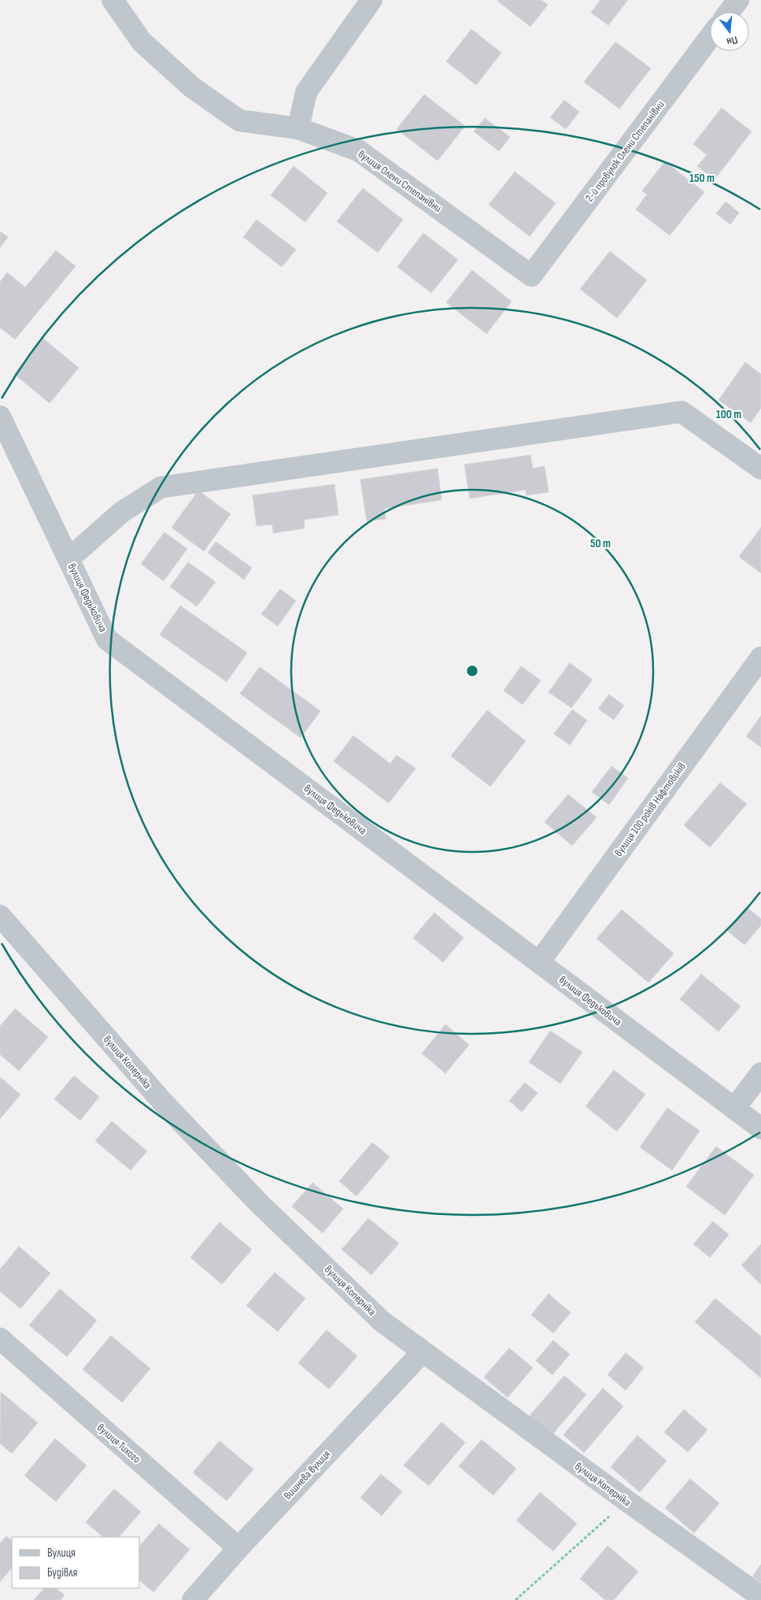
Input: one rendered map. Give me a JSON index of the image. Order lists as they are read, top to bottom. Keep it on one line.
{"streets":{"street":["2-й провулок Олени Степанівни","вулиця Олени Степанівни","вулиця Федьковича","вулиця 100 років Нафтовиків","вулиця Коперніка","вулиця Тихого","Вишнева вулиця"]},"crossings":[["2-й провулок Олени Степанівни","вулиця Олени Степанівни"],["вулиця Федьковича","вулиця 100 років Нафтовиків"],["вулиця Коперніка","Вишнева вулиця"],["вулиця Тихого","Вишнева вулиця"]],"legend":["Вулиця","Будівля"],"north":"bottom","rings":["150 m","100 m","50 m"]}
